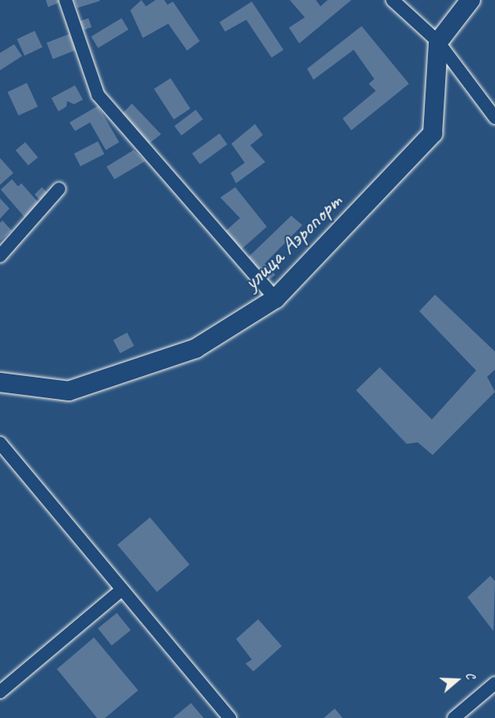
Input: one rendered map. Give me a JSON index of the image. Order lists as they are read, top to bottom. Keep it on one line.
{"streets":{"main road":["улица Аэропорт"]},"north":"right"}
